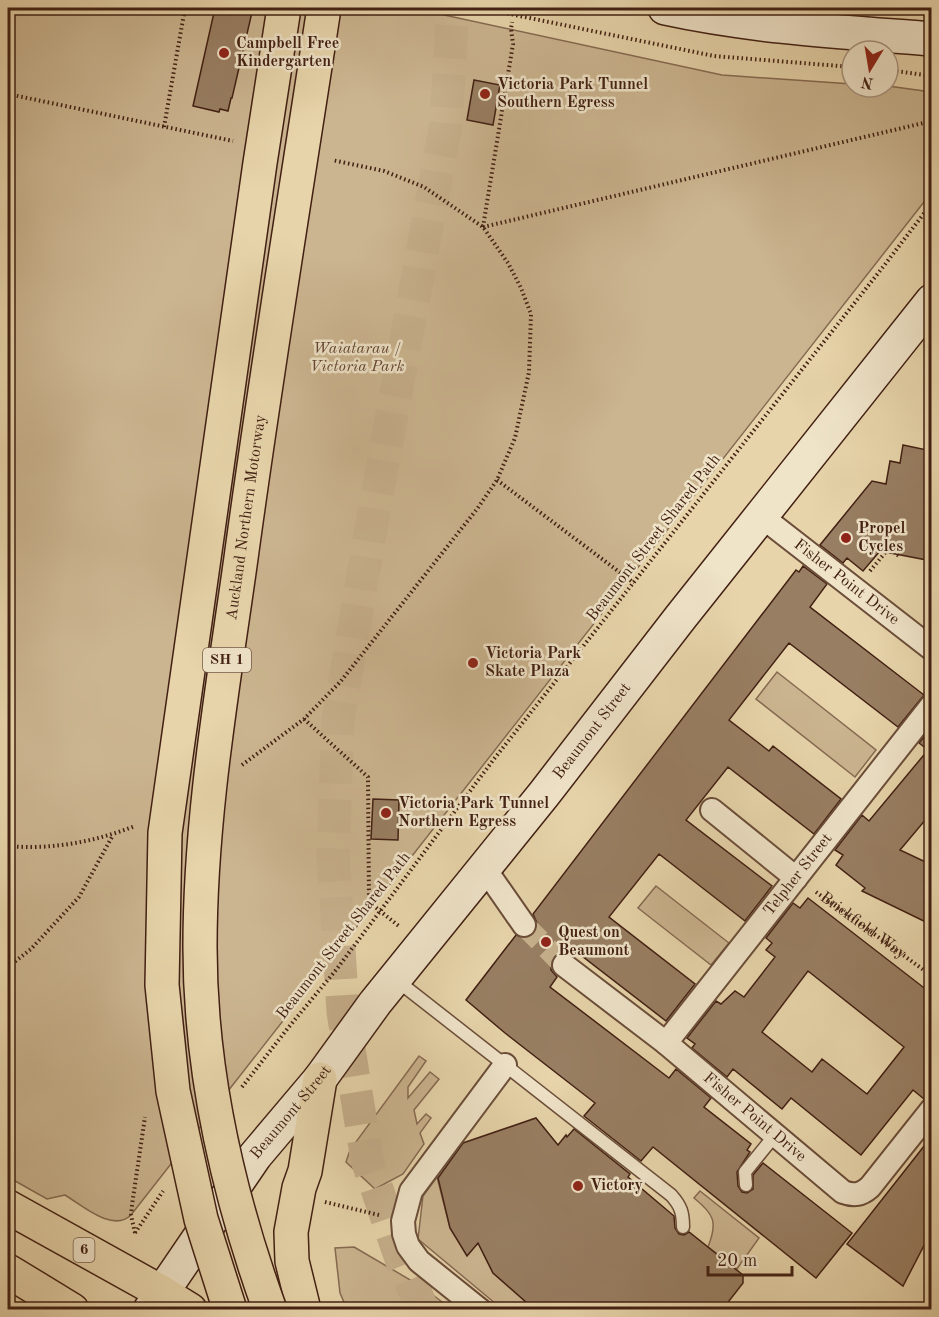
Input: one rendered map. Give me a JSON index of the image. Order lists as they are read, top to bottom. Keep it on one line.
{"streets":{"main road":["Auckland Northern Motorway","SH 1","Beaumont Street","6"],"street":["Fisher Point Drive","Telpher Street"],"path":["Beaumont Street Shared Path","Brickfield Way"]},"crossings":[["Fisher Point Drive","Beaumont Street"],["Fisher Point Drive","Telpher Street"],["Beaumont Street","6"],["Telpher Street","Brickfield Way"]],"parks":["Waiatarau / Victoria Park"],"places":["Campbell Free Kindergarten","Victoria Park Tunnel Southern Egress","Propel Cycles","Victoria Park Skate Plaza","Victoria Park Tunnel Northern Egress","Quest on Beaumont","Victory"],"scale_bar":"20 m","north":"bottom"}
